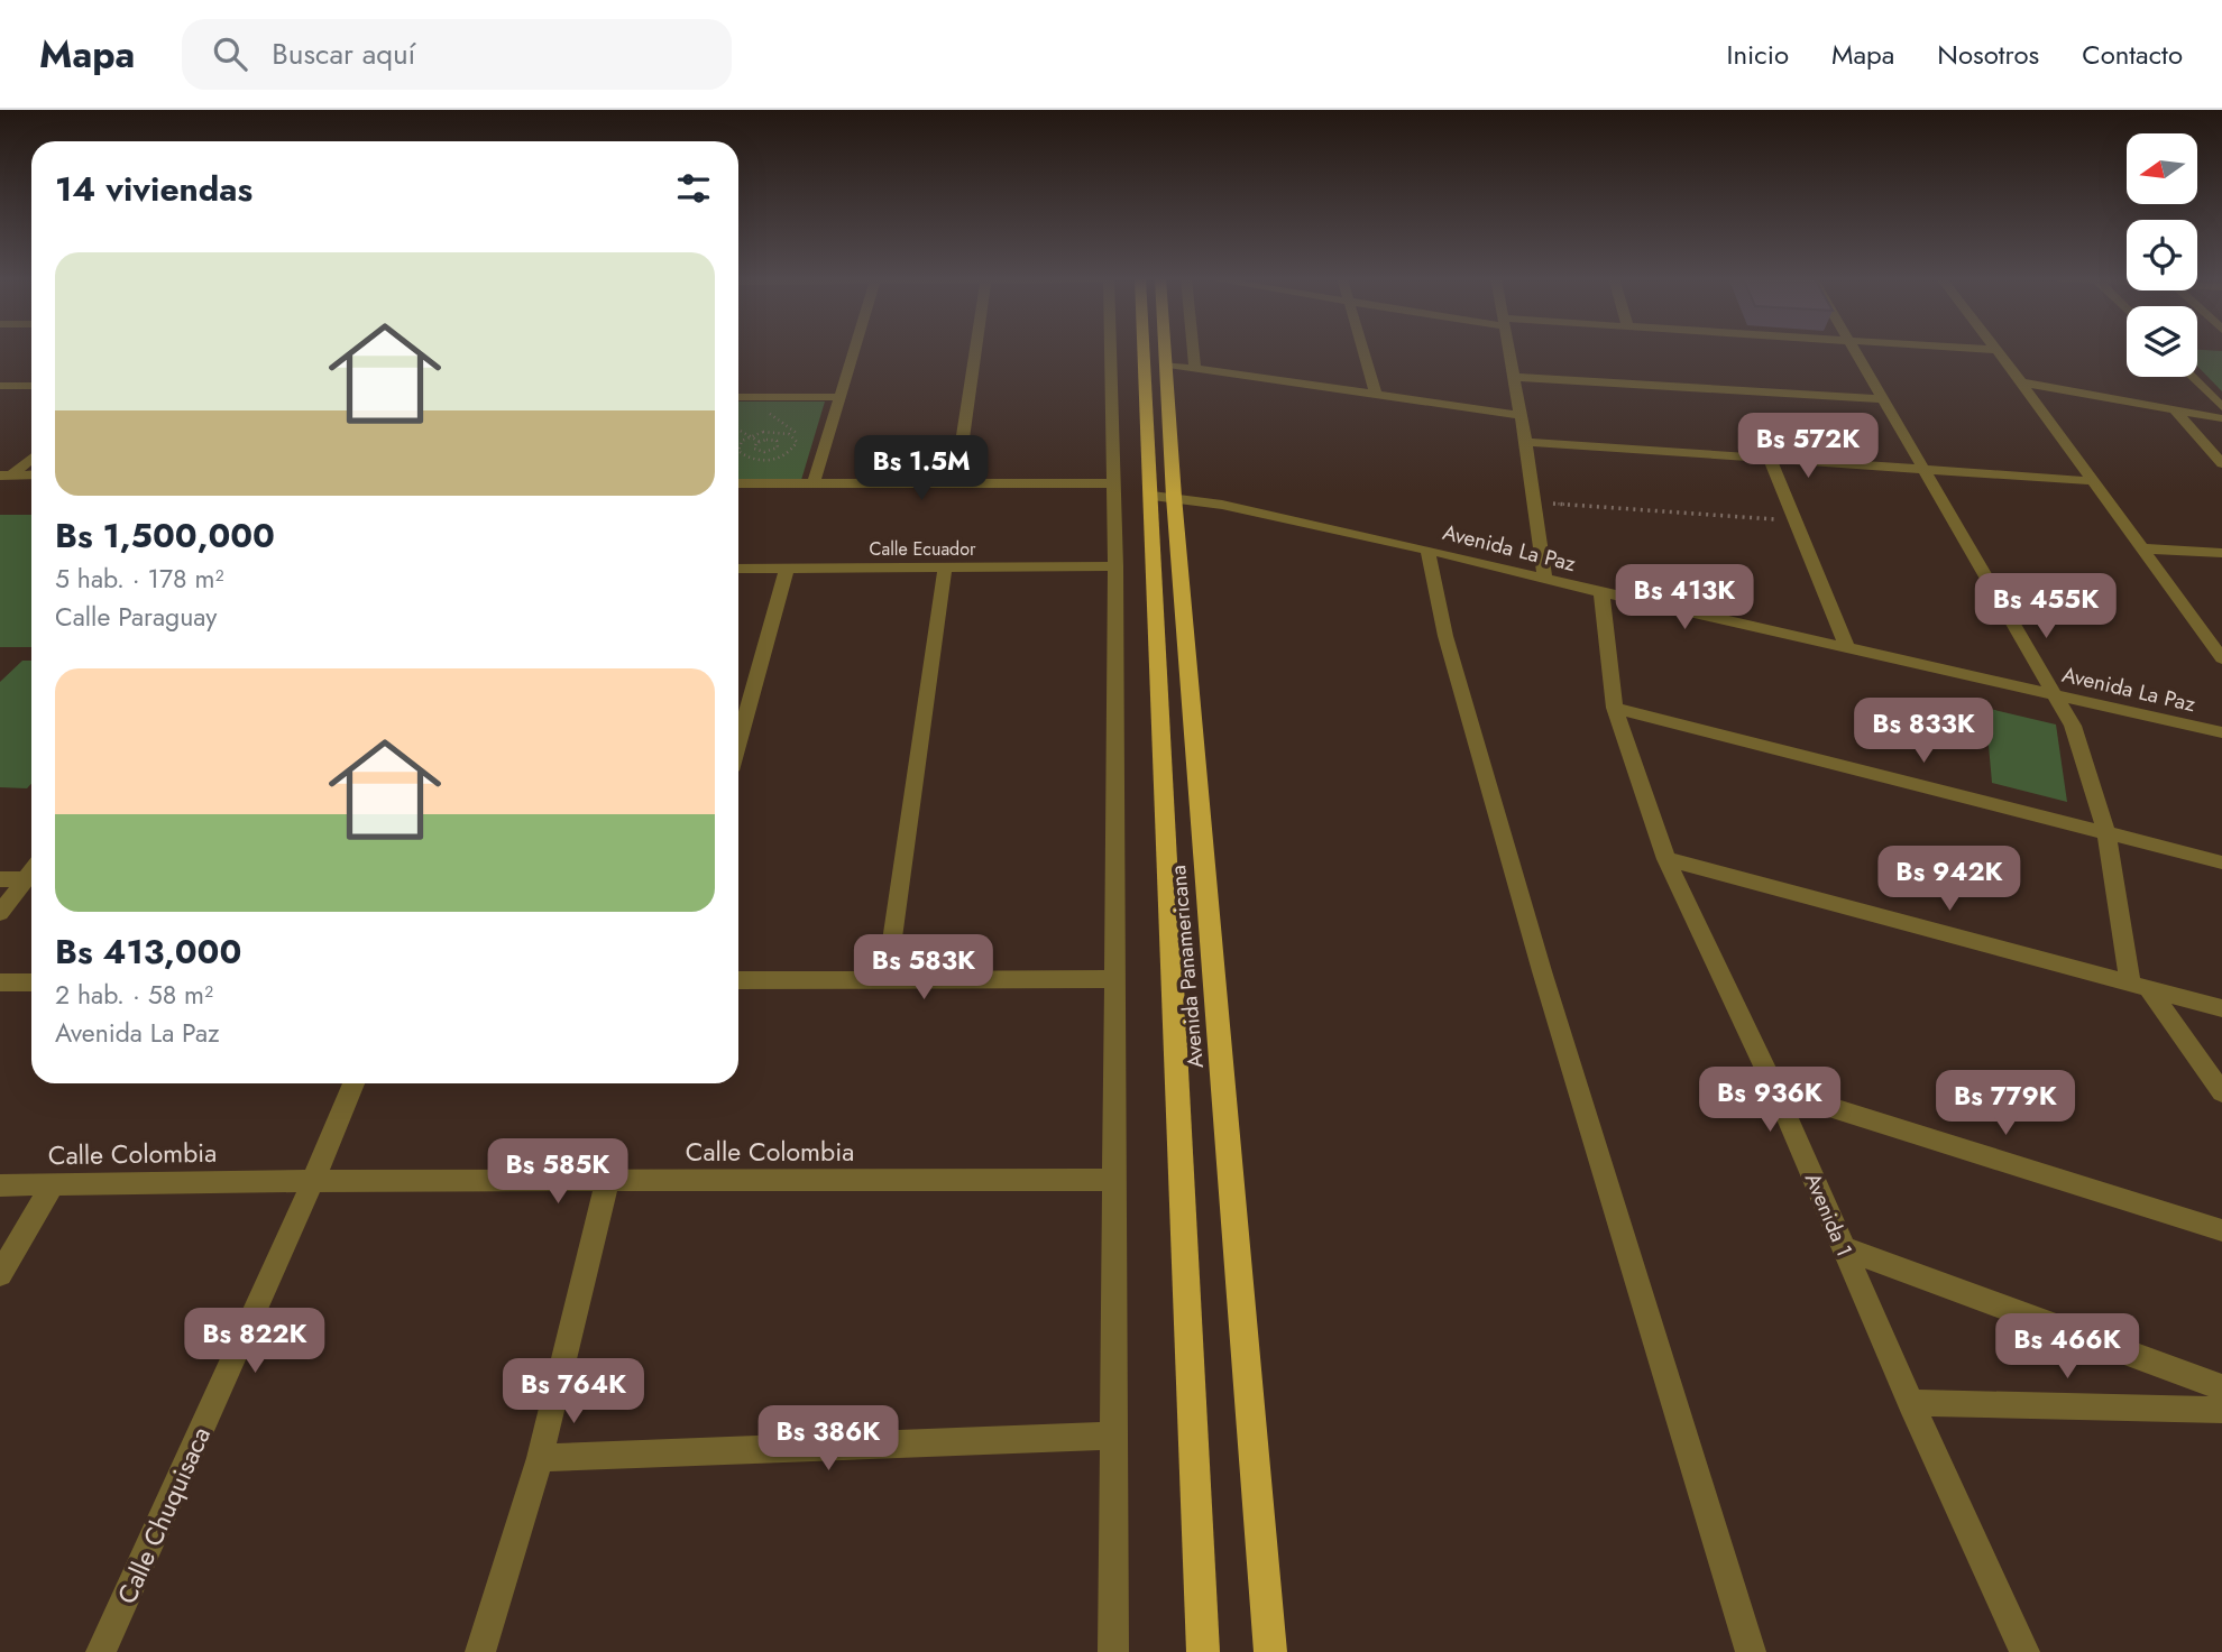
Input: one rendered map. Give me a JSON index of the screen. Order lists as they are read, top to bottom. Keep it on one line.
{"streets":{"highway":["Avenida Panamericana"],"street":["Avenida La Paz","Calle Ecuador","Calle Colombia","Avenida 1","Calle Chuquisaca"]},"crossings":[["Avenida La Paz","Avenida Panamericana"],["Avenida La Paz","Avenida 1"],["Calle Colombia","Calle Chuquisaca"]],"north":"left","page":{"header":"Mapa","search":"Buscar aquí","nav":["Inicio","Mapa","Nosotros","Contacto"],"heading":"14 viviendas","list":[{"name":"Bs 1,500,000","note":"5 hab. · 178 m² · Calle Paraguay"},{"name":"Bs 413,000","note":"2 hab. · 58 m² · Avenida La Paz"}],"price":["Bs 572K","Bs 1.5M","Bs 413K","Bs 455K","Bs 833K","Bs 942K","Bs 583K","Bs 936K","Bs 779K","Bs 585K","Bs 822K","Bs 466K","Bs 764K","Bs 386K"]}}
